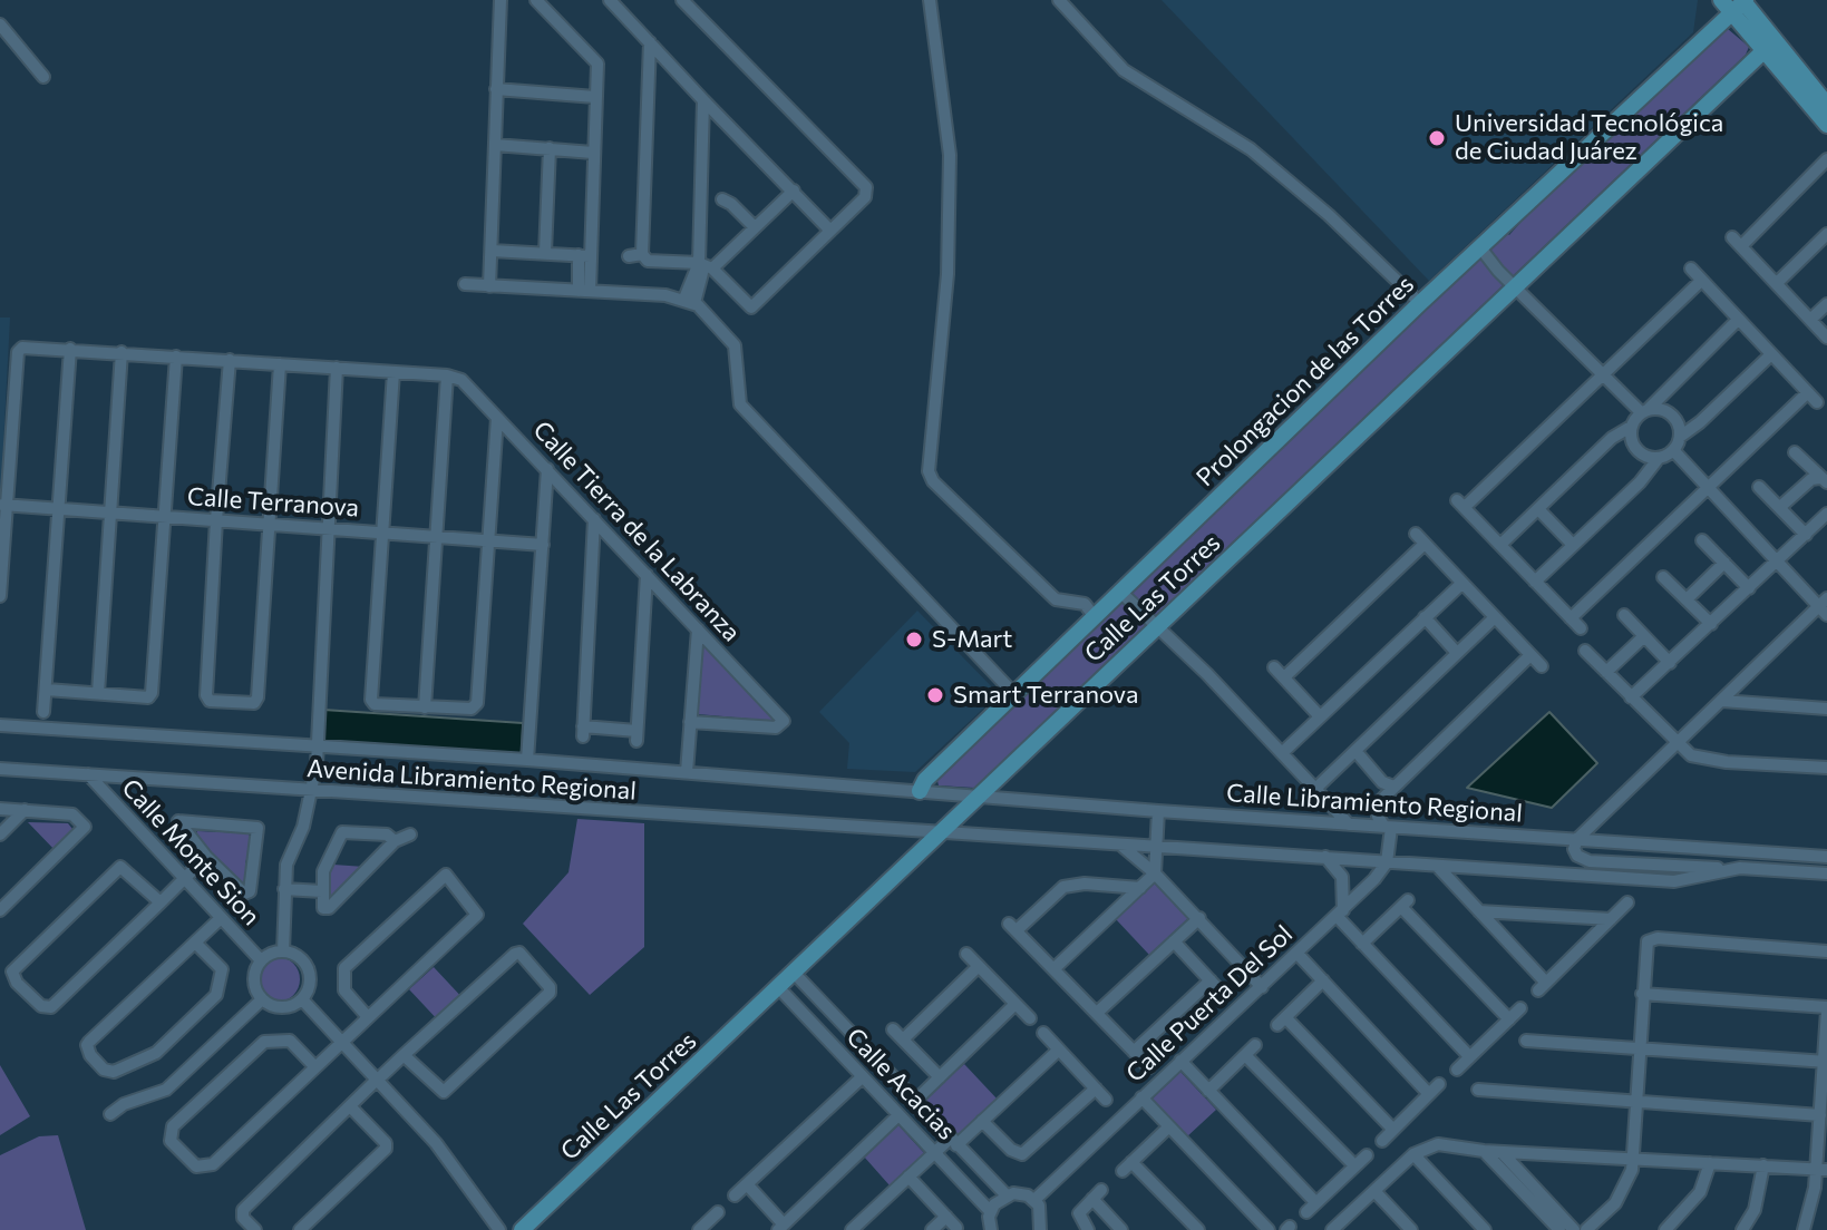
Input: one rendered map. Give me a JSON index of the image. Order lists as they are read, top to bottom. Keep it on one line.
{"streets":{"main road":["Prolongacion de las Torres","Calle Las Torres"],"street":["Calle Terranova","Calle Tierra de la Labranza","Avenida Libramiento Regional","Calle Libramiento Regional","Calle Monte Sion","Calle Puerta Del Sol","Calle Acacias"]},"crossings":[["Prolongacion de las Torres","Avenida Libramiento Regional"],["Prolongacion de las Torres","Calle Libramiento Regional"],["Calle Las Torres","Avenida Libramiento Regional"],["Calle Las Torres","Calle Libramiento Regional"],["Calle Las Torres","Calle Acacias"],["Avenida Libramiento Regional","Calle Libramiento Regional"],["Avenida Libramiento Regional","Calle Monte Sion"]],"places":["Universidad Tecnológica de Ciudad Juárez","S-Mart","Smart Terranova"]}
